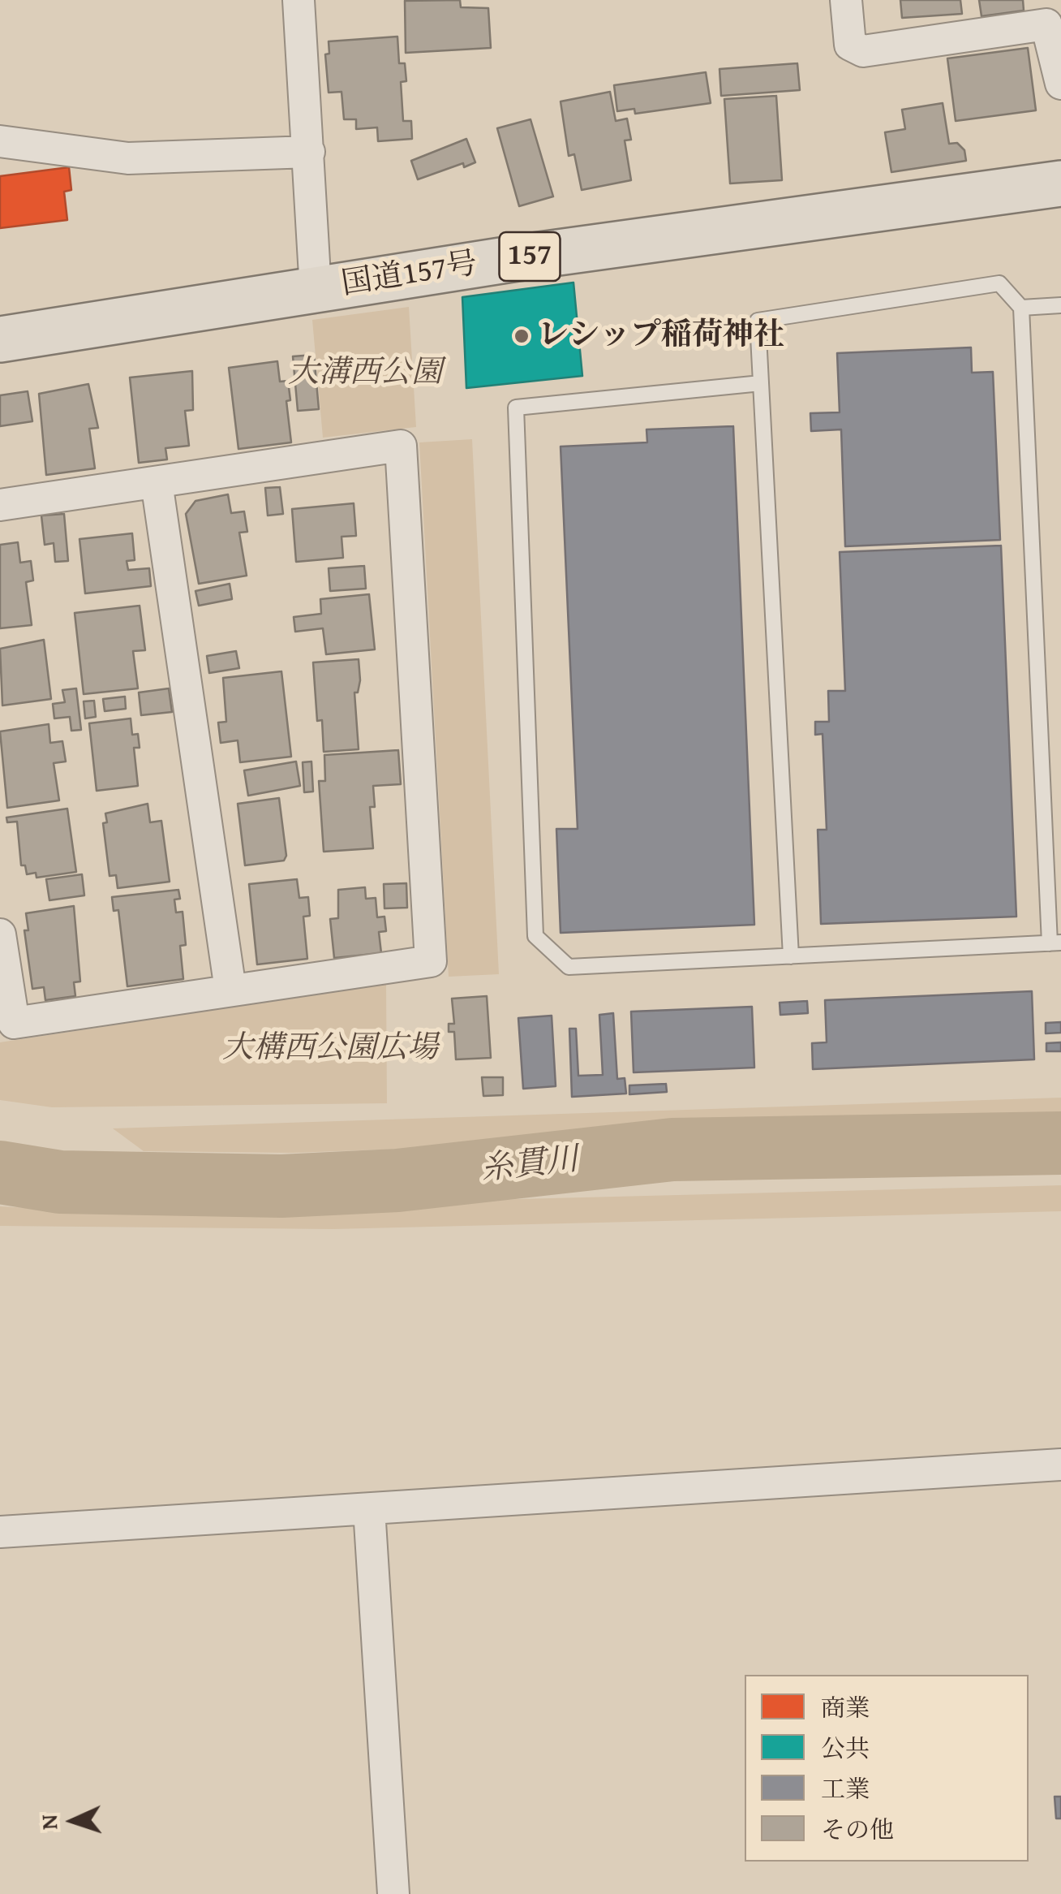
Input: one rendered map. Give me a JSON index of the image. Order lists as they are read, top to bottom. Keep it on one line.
{"streets":{"highway":["157","国道157号"]},"water":["糸貫川"],"parks":["大溝西公園","大構西公園広場"],"places":["レシップ稲荷神社"],"legend":["商業","公共","工業","その他"],"north":"left"}
